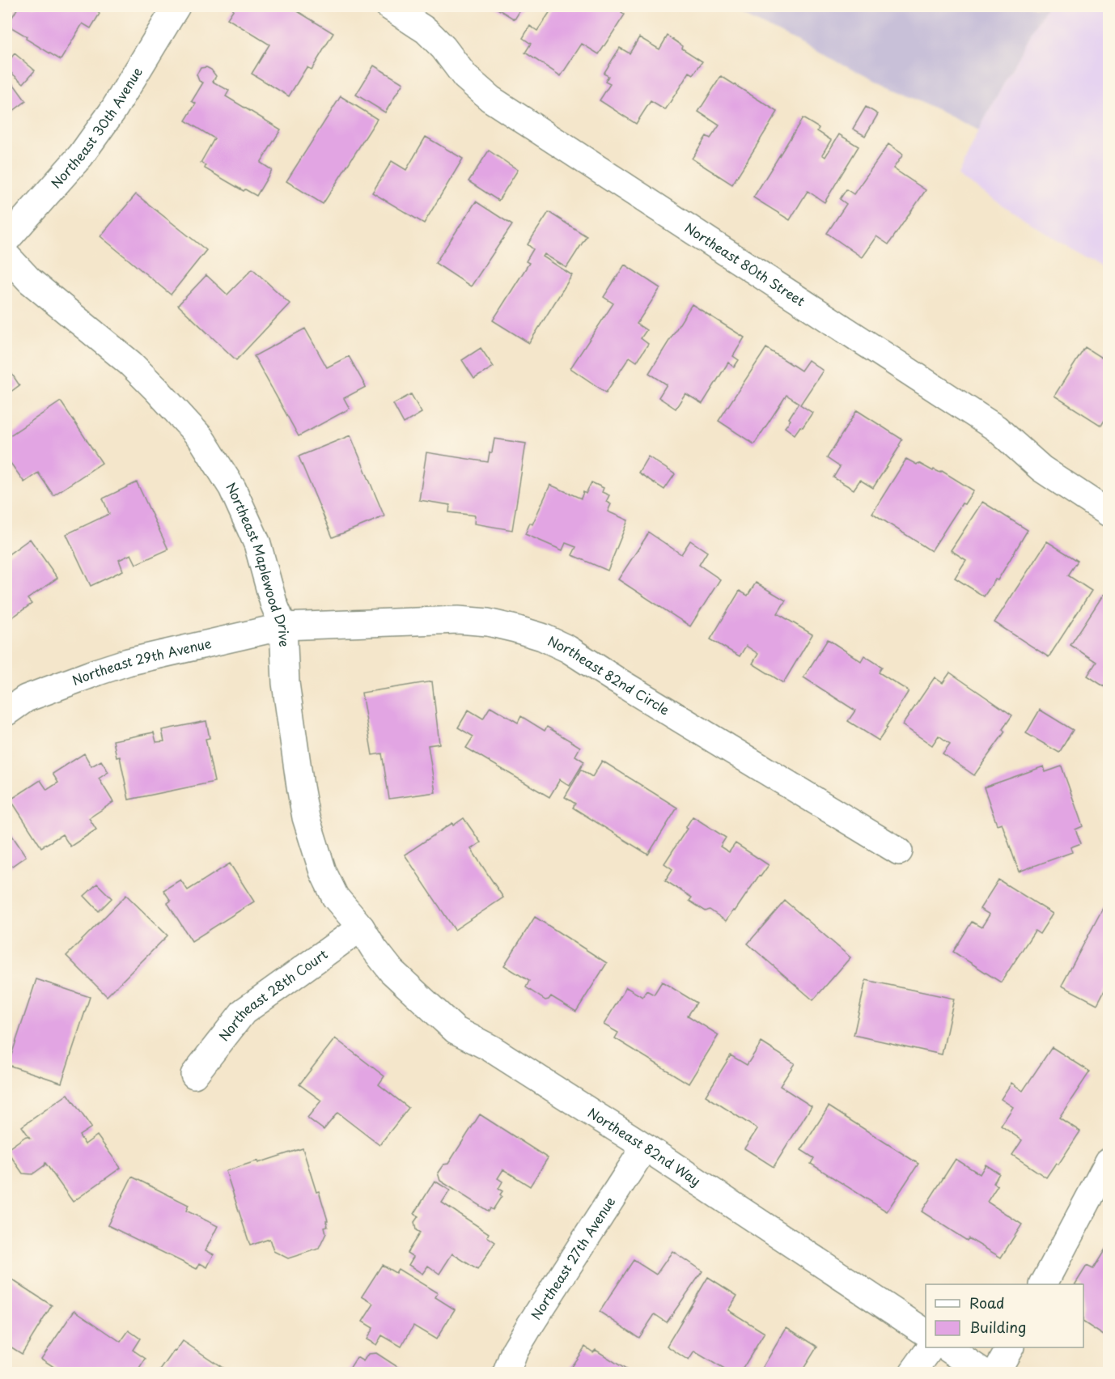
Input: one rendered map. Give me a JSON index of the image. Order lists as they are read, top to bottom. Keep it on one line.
{"streets":{"street":["Northeast 30th Avenue","Northeast 80th Street","Northeast Maplewood Drive","Northeast 29th Avenue","Northeast 82nd Circle","Northeast 28th Court","Northeast 82nd Way","Northeast 27th Avenue"]},"crossings":[["Northeast Maplewood Drive","Northeast 29th Avenue"],["Northeast Maplewood Drive","Northeast 82nd Circle"],["Northeast Maplewood Drive","Northeast 28th Court"],["Northeast Maplewood Drive","Northeast 82nd Way"],["Northeast 29th Avenue","Northeast 82nd Circle"],["Northeast 28th Court","Northeast 82nd Way"],["Northeast 82nd Way","Northeast 27th Avenue"]],"legend":["Road","Building"]}
